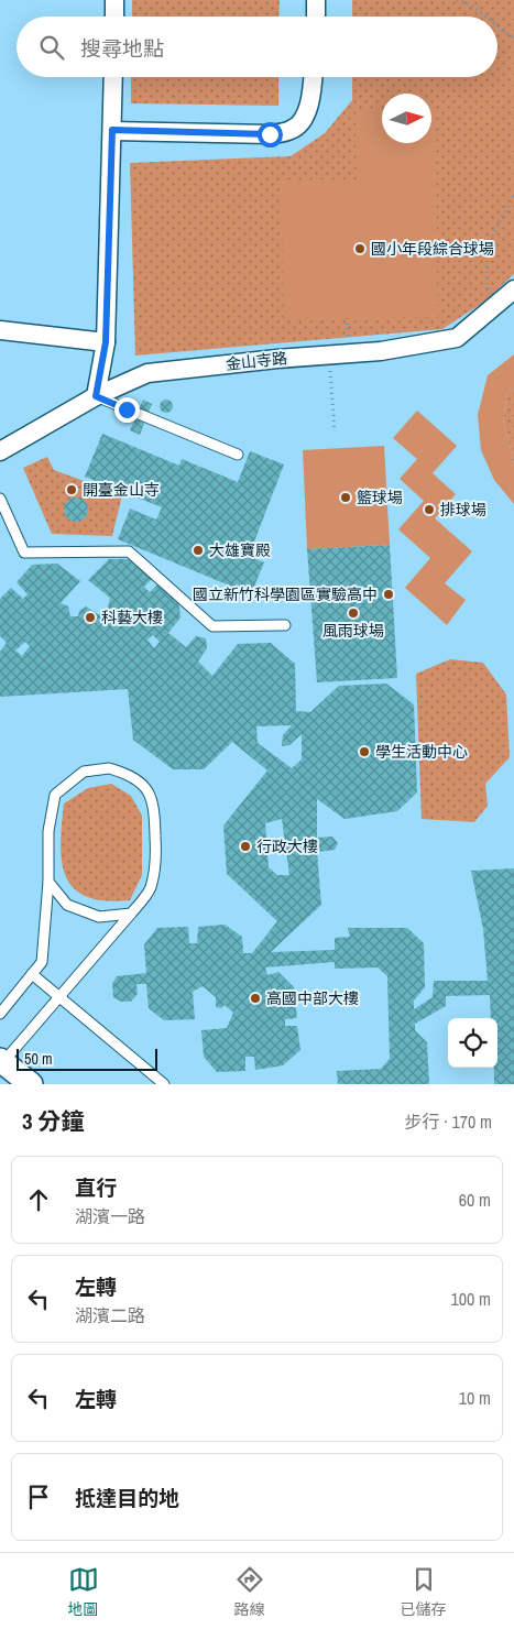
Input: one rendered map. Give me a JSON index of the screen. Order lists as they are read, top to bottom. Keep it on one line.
{"streets":{"street":["金山寺路"]},"places":["國小年段綜合球場","開臺金山寺","籃球場","排球場","大雄寶殿","國立新竹科學園區實驗高中","風雨球場","科藝大樓","學生活動中心","行政大樓","高國中部大樓"],"scale_bar":"50 m","north":"right","page":{"search":"搜尋地點","scale":"50 m","heading":["3 分鐘","步行 · 170 m"],"list":[["直行","湖濱一路","60 m"],["左轉","湖濱二路","100 m"],["左轉","10 m"],"抵達目的地"],"nav":["地圖","路線","已儲存"]}}
